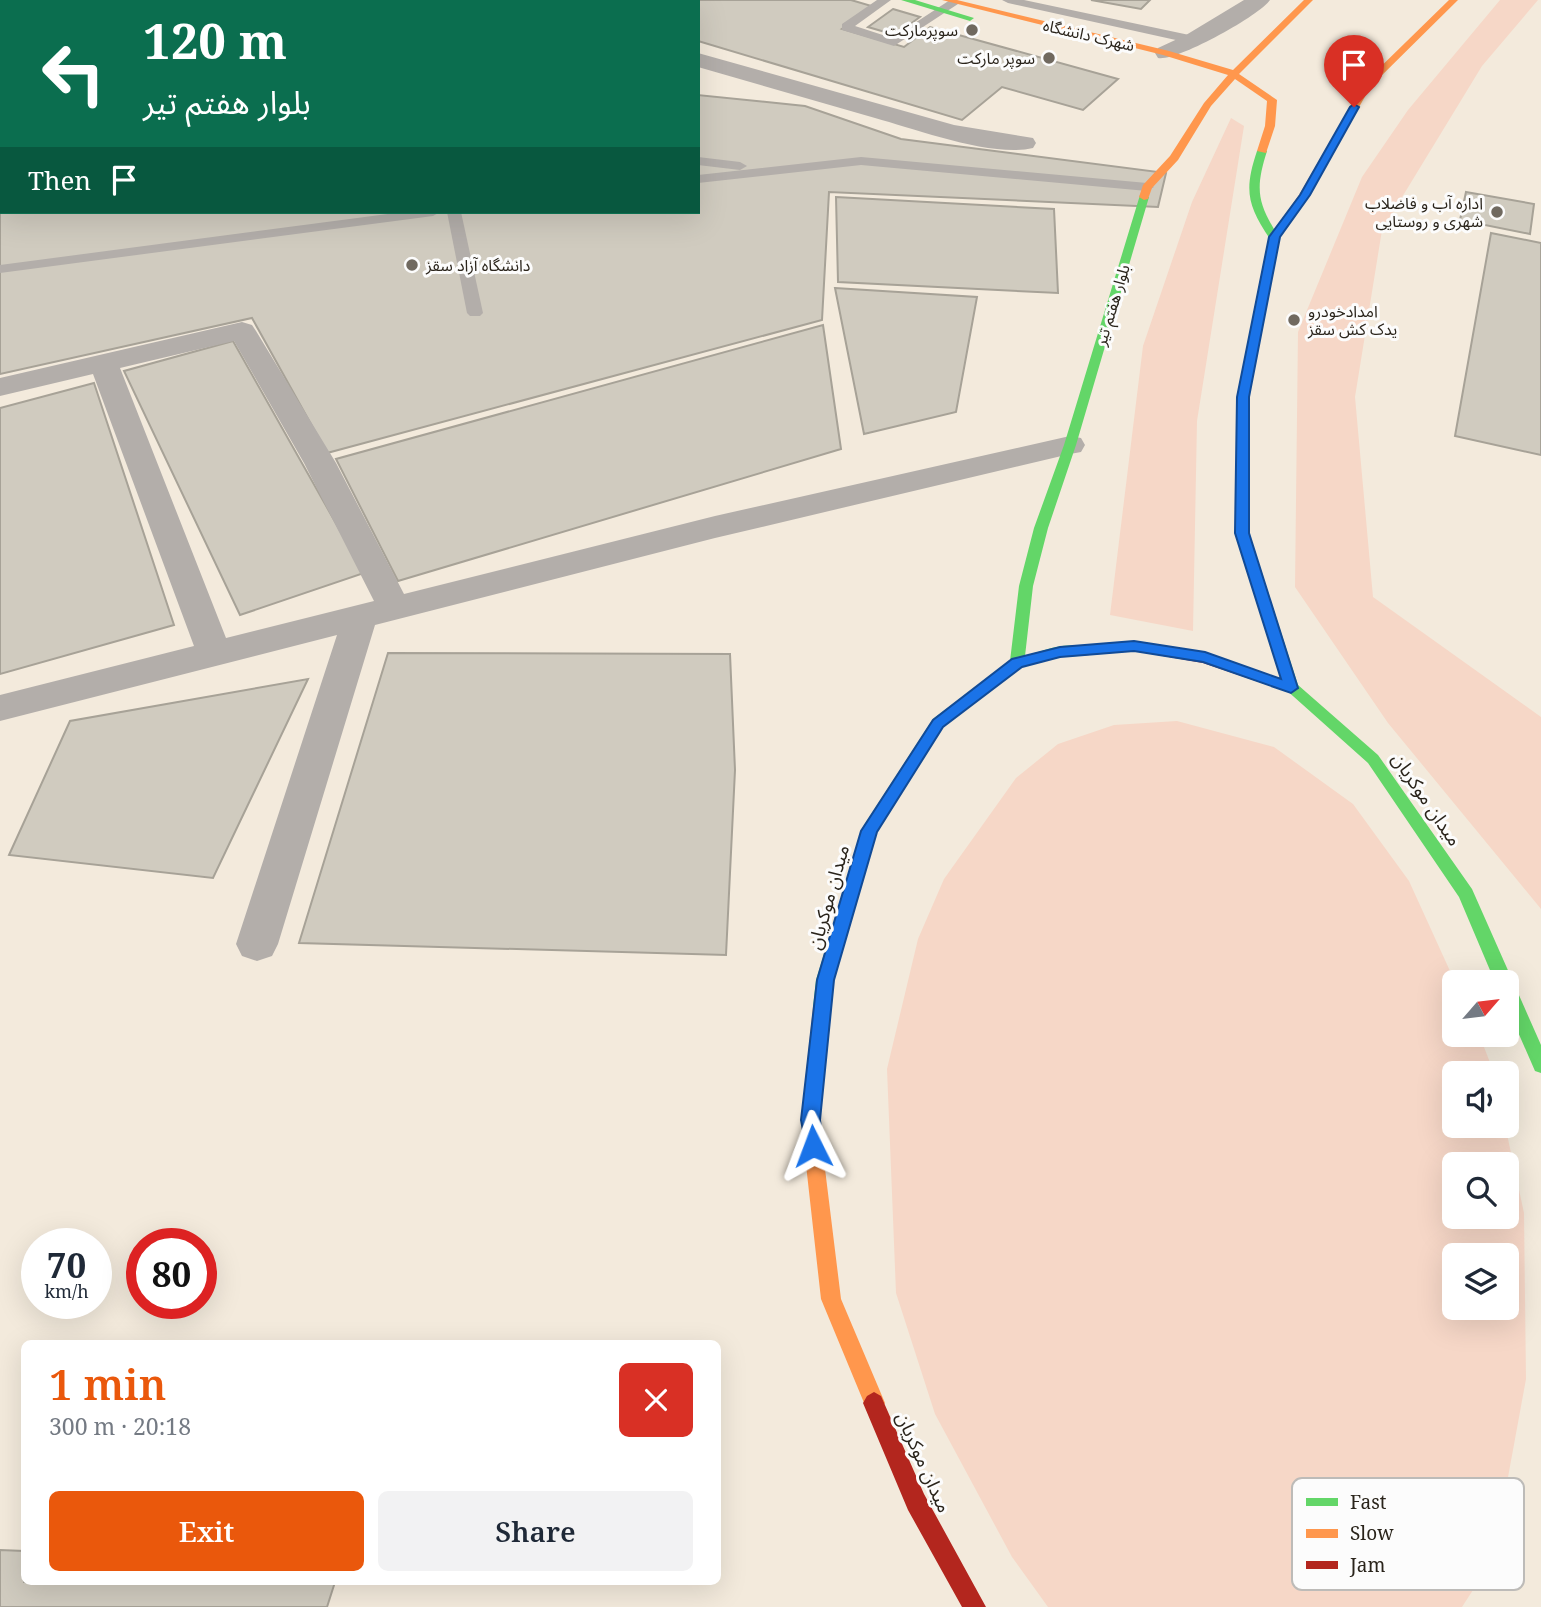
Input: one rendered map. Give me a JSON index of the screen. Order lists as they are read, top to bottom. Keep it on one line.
{"streets":{"main road":["شهرک دانشگاه","بلوار هفتم تیر","میدان موکریان"]},"crossings":[["شهرک دانشگاه","بلوار هفتم تیر"],["بلوار هفتم تیر","میدان موکریان"]],"places":["سوپرمارکت","سوپر مارکت","اداره آب و فاضلاب شهری و روستایی","دانشگاه آزاد سقز","امدادخودرو یدک کش سقز"],"legend":["Fast","Slow","Jam"],"north":"top right","page":{"turn":["120 m","بلوار هفتم تیر"],"then":"Then","speed":"70 km/h","limit":"80","heading":["1 min","300 m · 20:18"],"buttons":["Exit","Share"]}}
